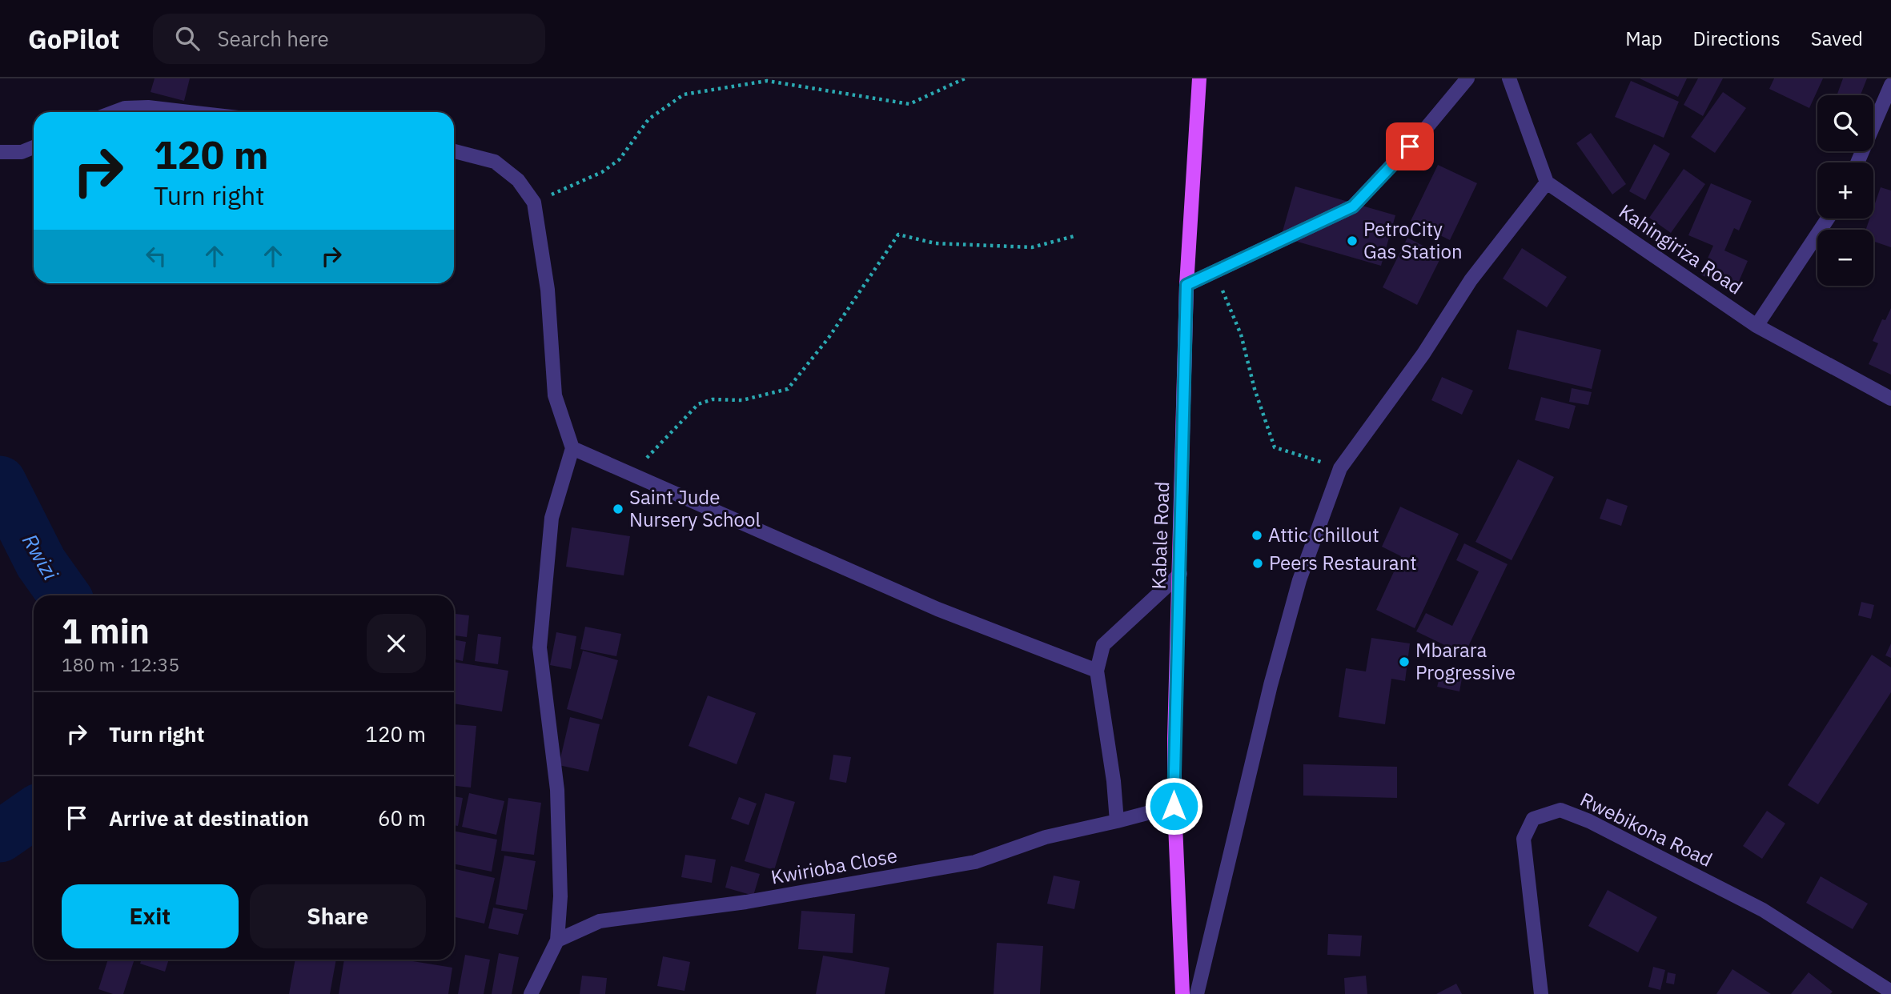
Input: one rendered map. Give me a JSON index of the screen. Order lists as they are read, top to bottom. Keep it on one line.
{"streets":{"main road":["Kabale Road"],"street":["Kahingiriza Road","Rwebikona Road","Kwirioba Close"]},"crossings":[["Kabale Road","Kwirioba Close"]],"water":["Rwizi"],"places":["PetroCity Gas Station","Saint Jude Nursery School","Attic Chillout","Peers Restaurant","Mbarara Progressive"],"page":{"header":"GoPilot","search":"Search here","nav":["Map","Directions","Saved"],"map_buttons":["+","−"],"turn":["120 m","Turn right"],"heading":["1 min","180 m · 12:35"],"list":[{"name":"Turn right","value":"120 m"},{"name":"Arrive at destination","value":"60 m"}],"buttons":["Exit","Share"]}}
